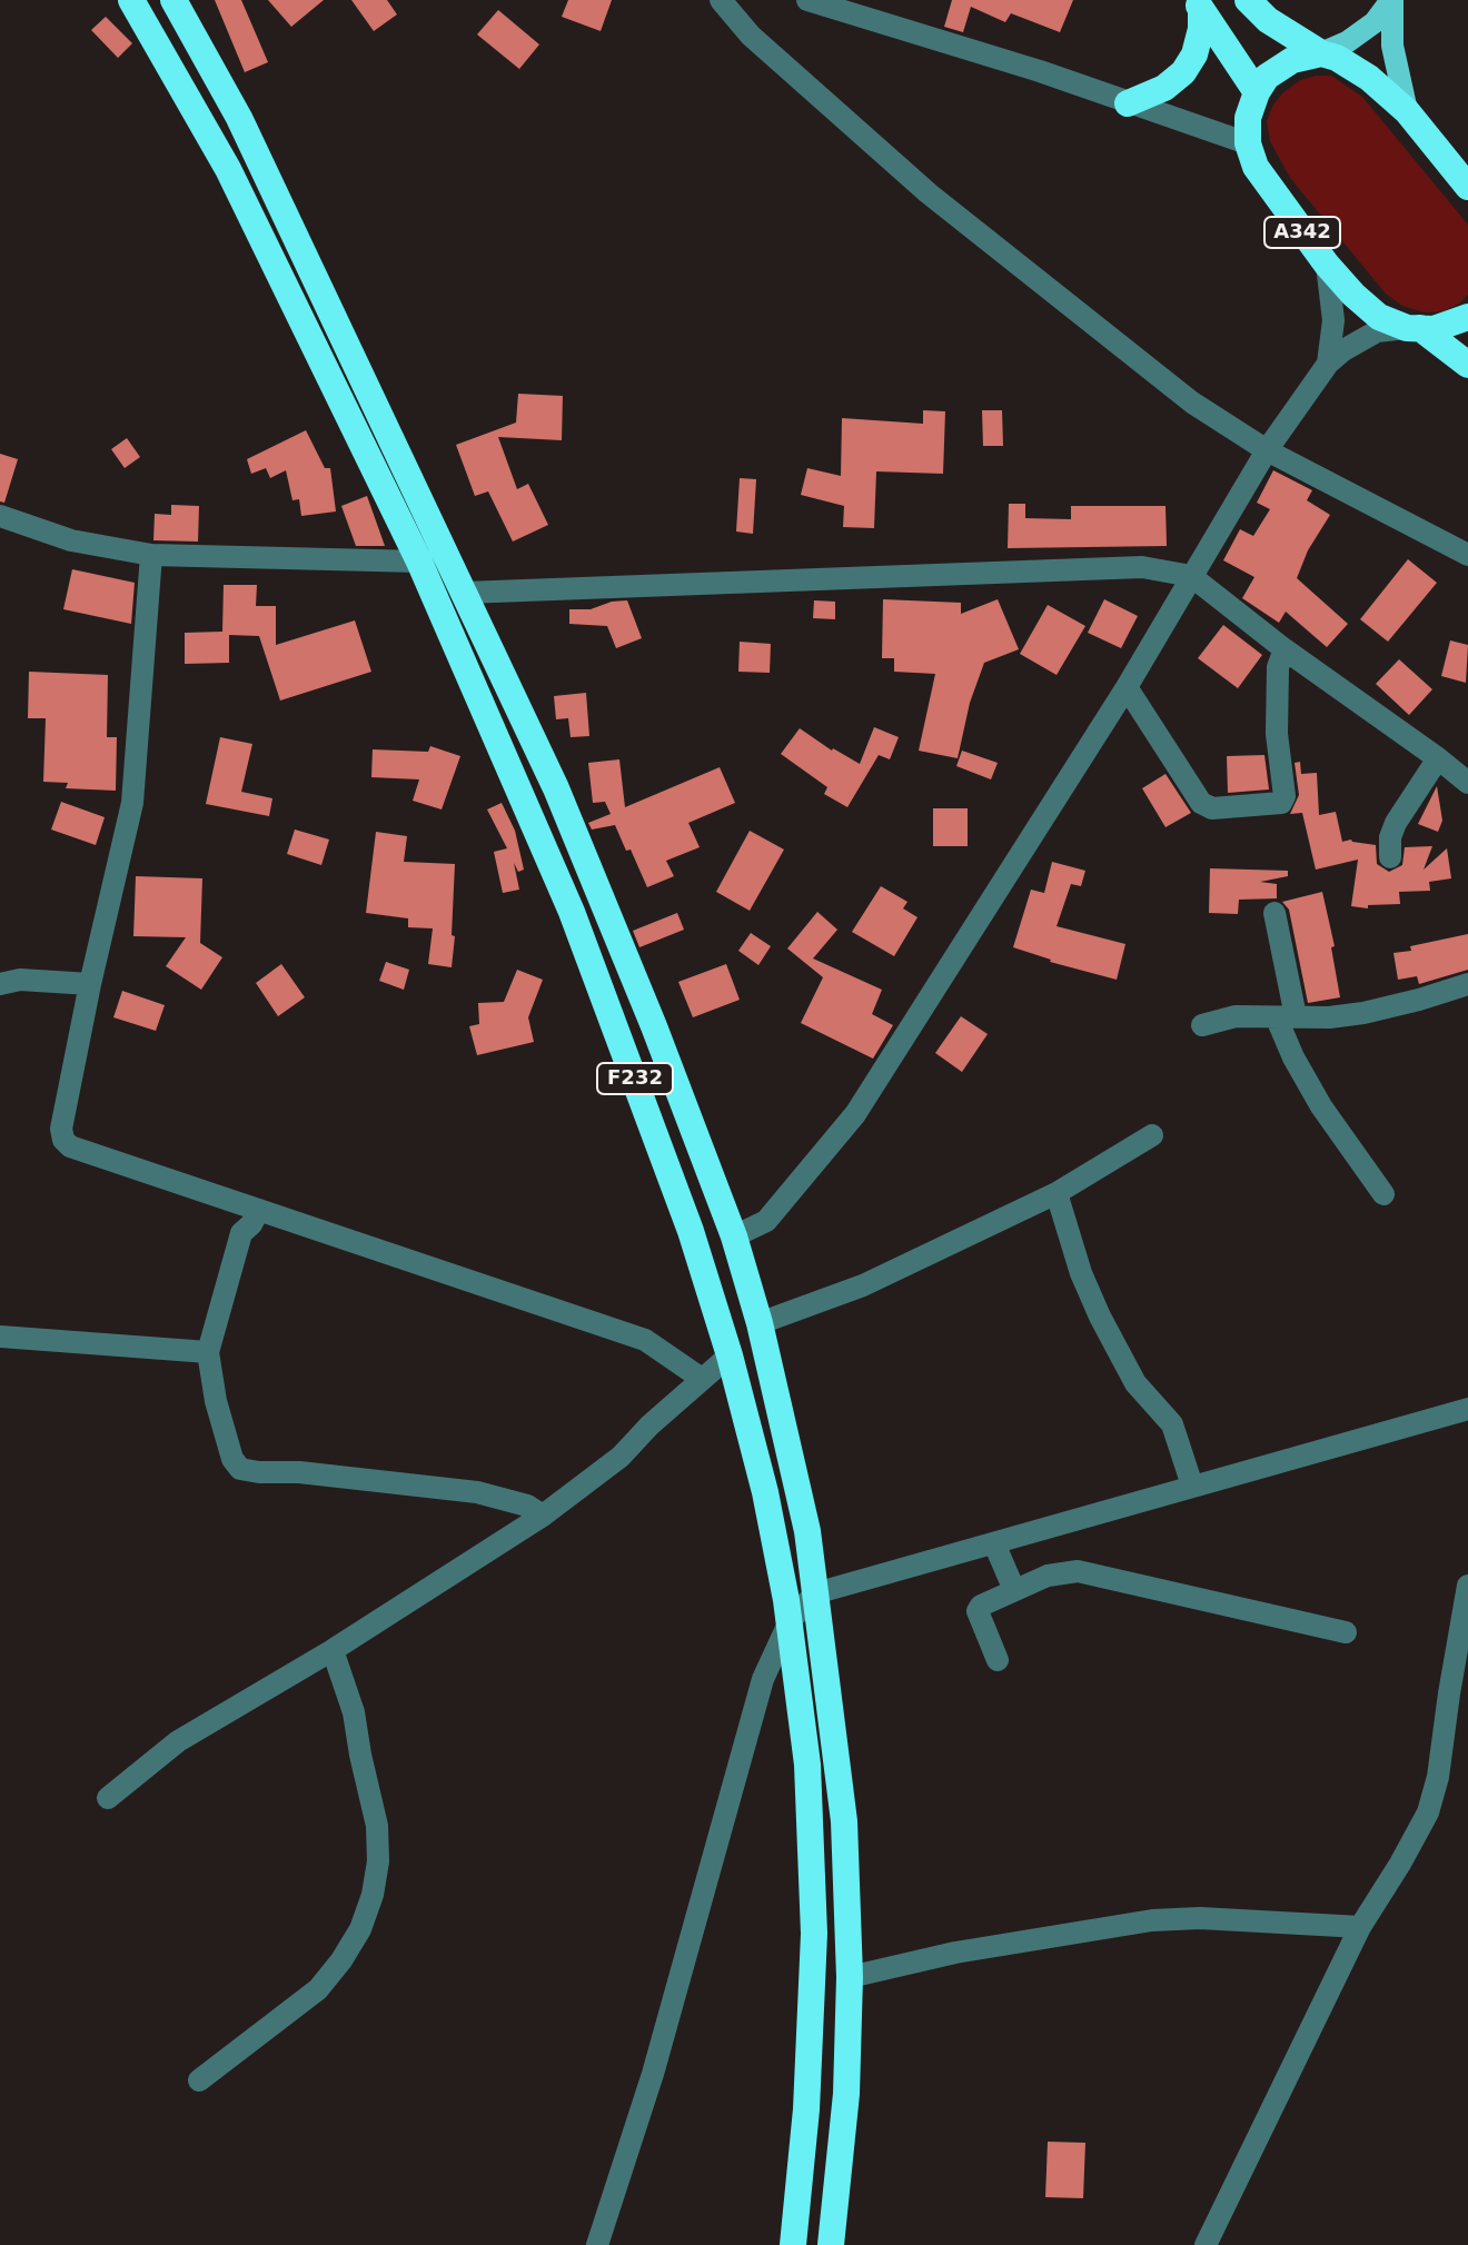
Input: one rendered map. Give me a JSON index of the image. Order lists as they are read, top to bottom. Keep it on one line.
{"streets":{"highway":["A342","F232"]}}
